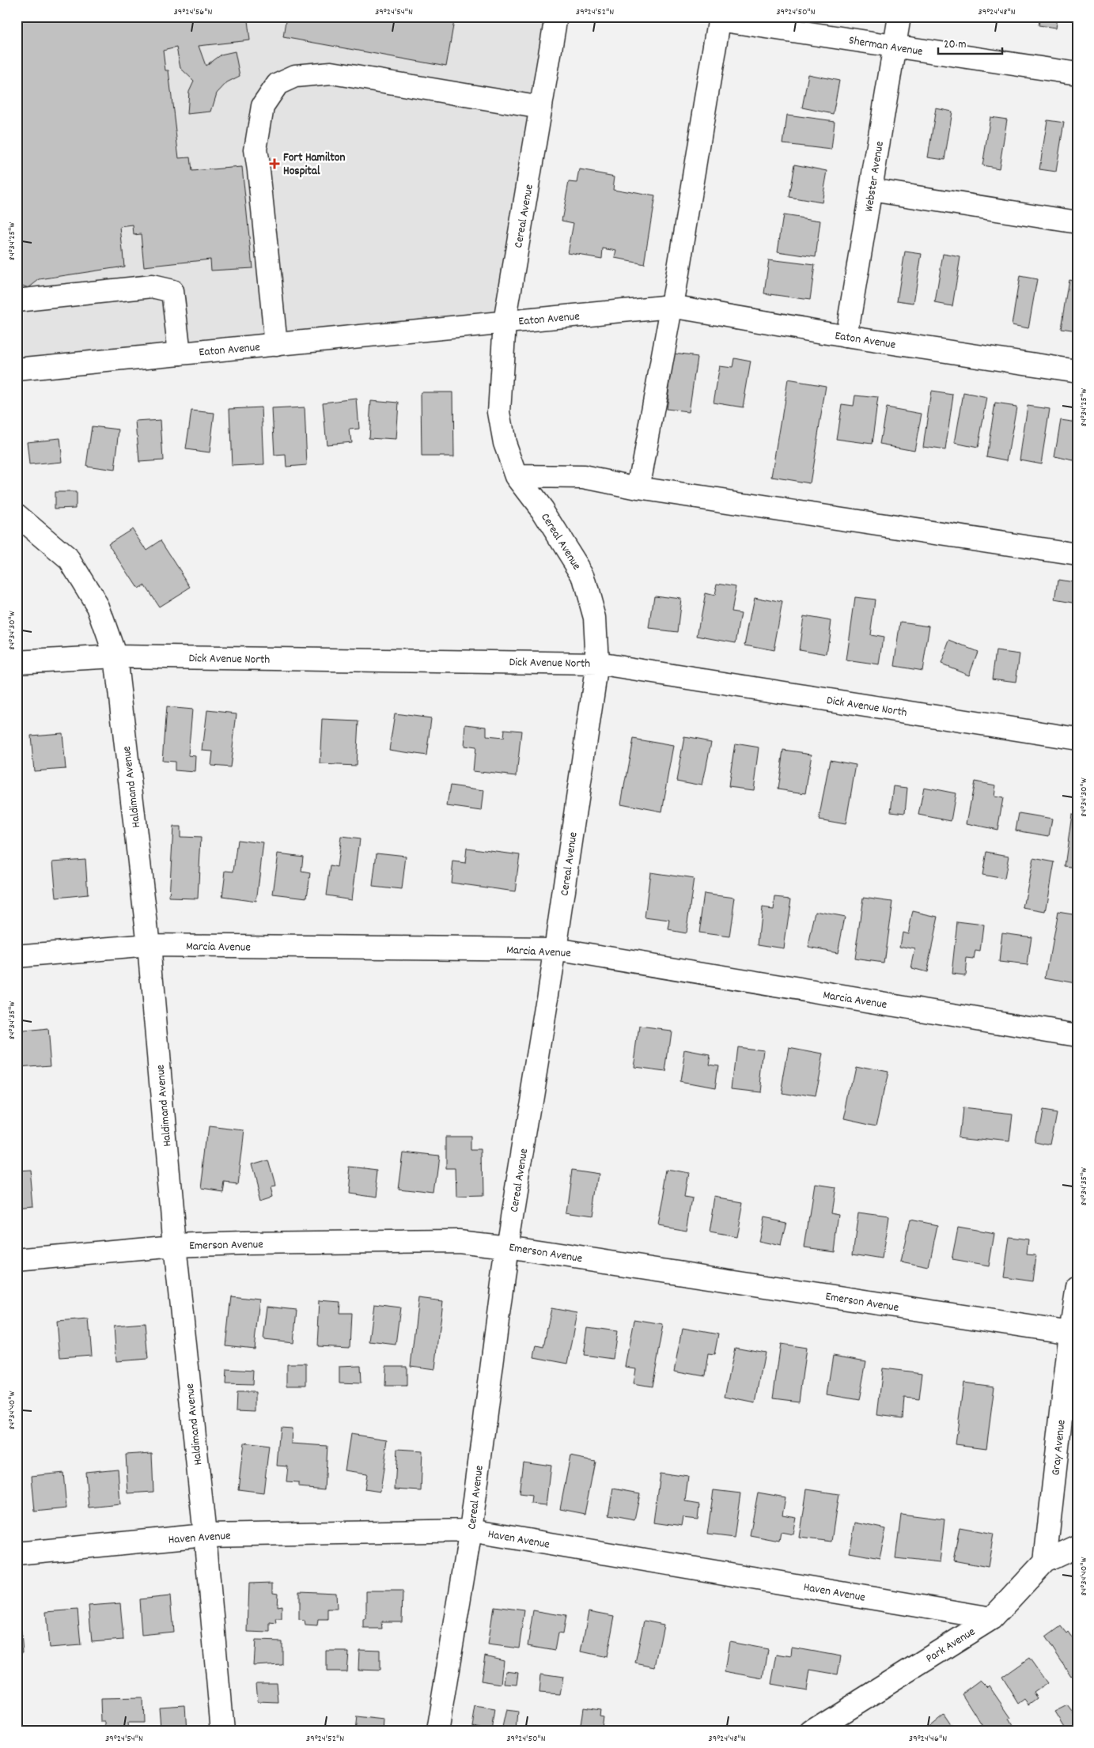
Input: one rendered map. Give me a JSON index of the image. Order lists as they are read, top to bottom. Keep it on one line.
{"streets":{"street":["Sherman Avenue","Webster Avenue","Cereal Avenue","Eaton Avenue","Dick Avenue North","Haldimand Avenue","Marcia Avenue","Emerson Avenue","Gray Avenue","Haven Avenue","Park Avenue"]},"crossings":[["Sherman Avenue","Webster Avenue"],["Webster Avenue","Eaton Avenue"],["Cereal Avenue","Eaton Avenue"],["Cereal Avenue","Dick Avenue North"],["Cereal Avenue","Marcia Avenue"],["Cereal Avenue","Emerson Avenue"],["Cereal Avenue","Haven Avenue"],["Dick Avenue North","Haldimand Avenue"],["Haldimand Avenue","Marcia Avenue"],["Haldimand Avenue","Emerson Avenue"],["Haldimand Avenue","Haven Avenue"],["Emerson Avenue","Gray Avenue"],["Gray Avenue","Park Avenue"],["Haven Avenue","Park Avenue"]],"places":{"health":["Fort Hamilton Hospital"]},"scale_bar":"20 m","coordinates":["39°24'56\"N","39°24'54\"N","39°24'52\"N","39°24'50\"N","39°24'48\"N","84°34'25\"W","84°34'30\"W","84°34'35\"W","84°34'40\"W","39°24'46\"N"]}
